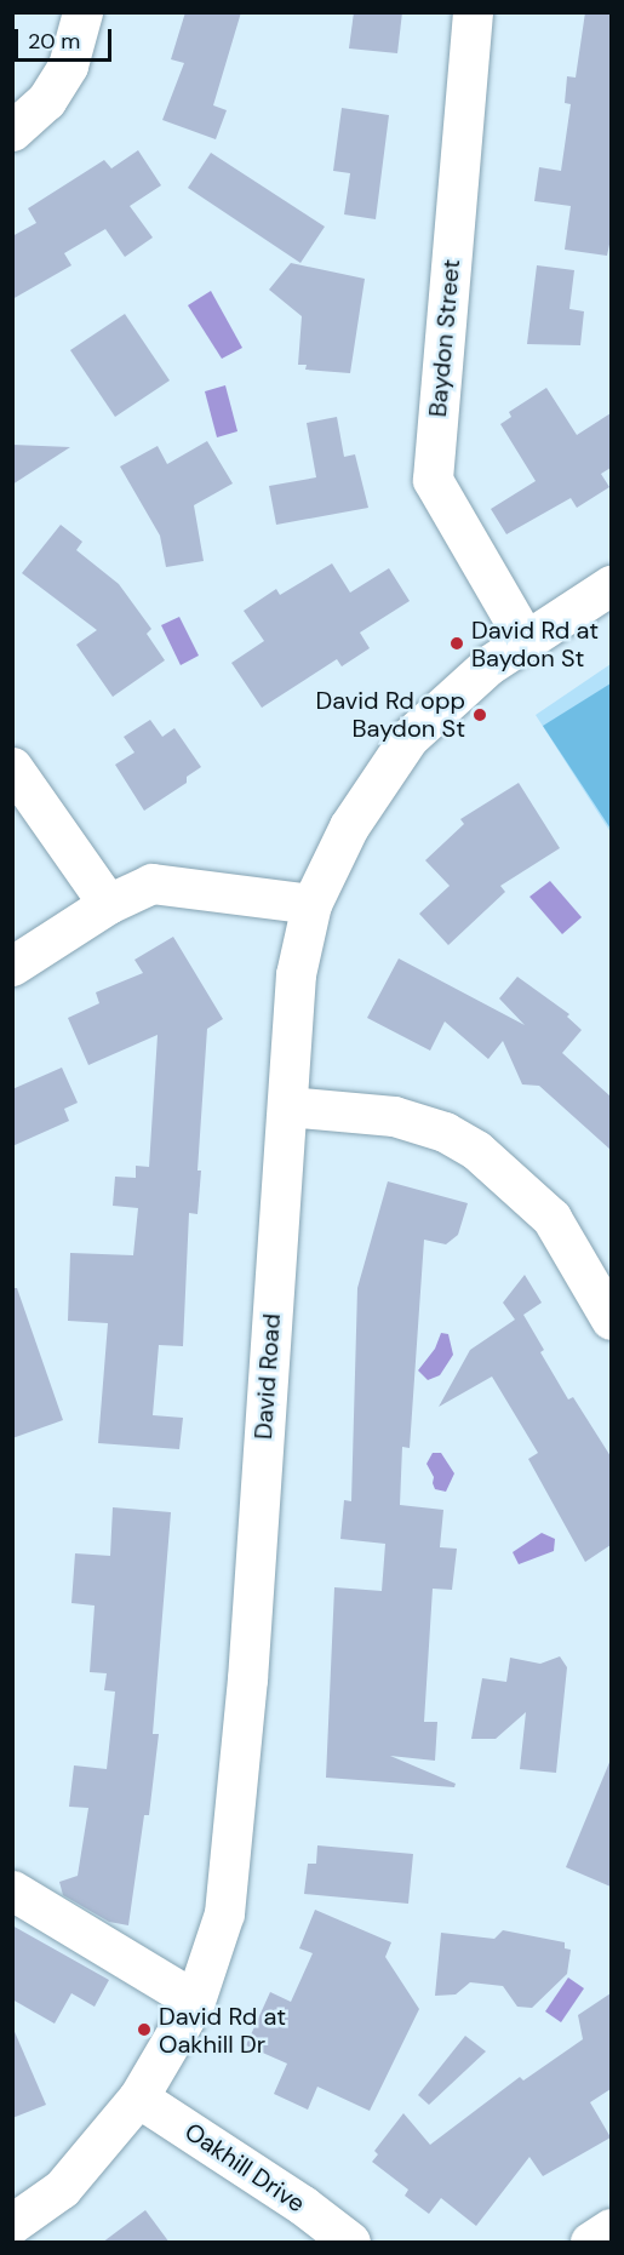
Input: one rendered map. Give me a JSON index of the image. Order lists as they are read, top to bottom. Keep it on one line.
{"streets":{"street":["Baydon Street","David Road","Oakhill Drive"]},"crossings":[["Baydon Street","David Road"],["David Road","Oakhill Drive"]],"places":["David Rd at Baydon St","David Rd opp Baydon St","David Rd at Oakhill Dr"],"scale_bar":"20 m"}
